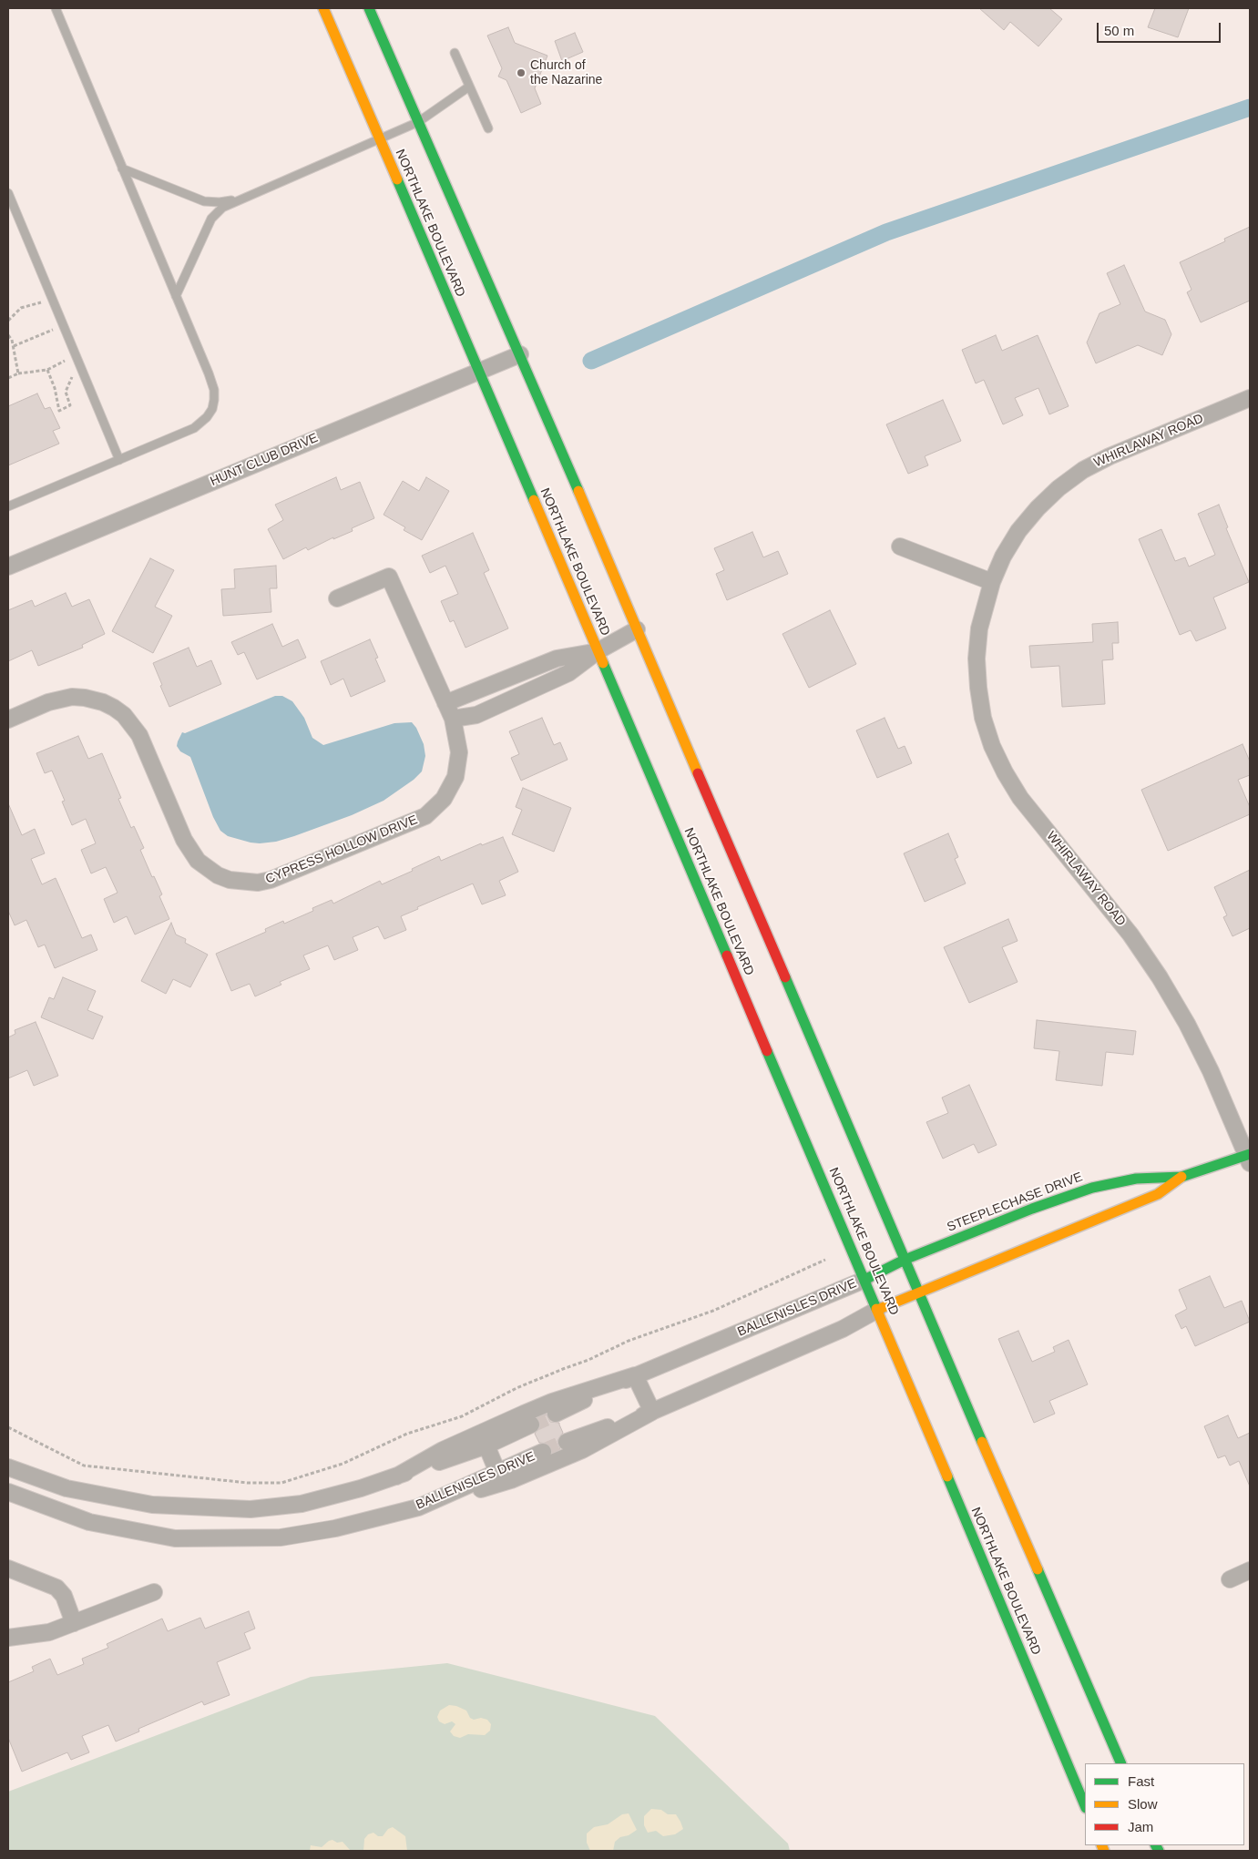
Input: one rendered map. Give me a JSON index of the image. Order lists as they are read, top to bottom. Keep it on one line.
{"streets":{"main road":["NORTHLAKE BOULEVARD","STEEPLECHASE DRIVE"],"street":["WHIRLAWAY ROAD","HUNT CLUB DRIVE","CYPRESS HOLLOW DRIVE","BALLENISLES DRIVE"]},"crossings":[["NORTHLAKE BOULEVARD","HUNT CLUB DRIVE"],["NORTHLAKE BOULEVARD","STEEPLECHASE DRIVE"],["NORTHLAKE BOULEVARD","BALLENISLES DRIVE"],["WHIRLAWAY ROAD","STEEPLECHASE DRIVE"],["STEEPLECHASE DRIVE","BALLENISLES DRIVE"]],"places":["Church of the Nazarine"],"legend":["Fast","Slow","Jam"],"scale_bar":"50 m"}
